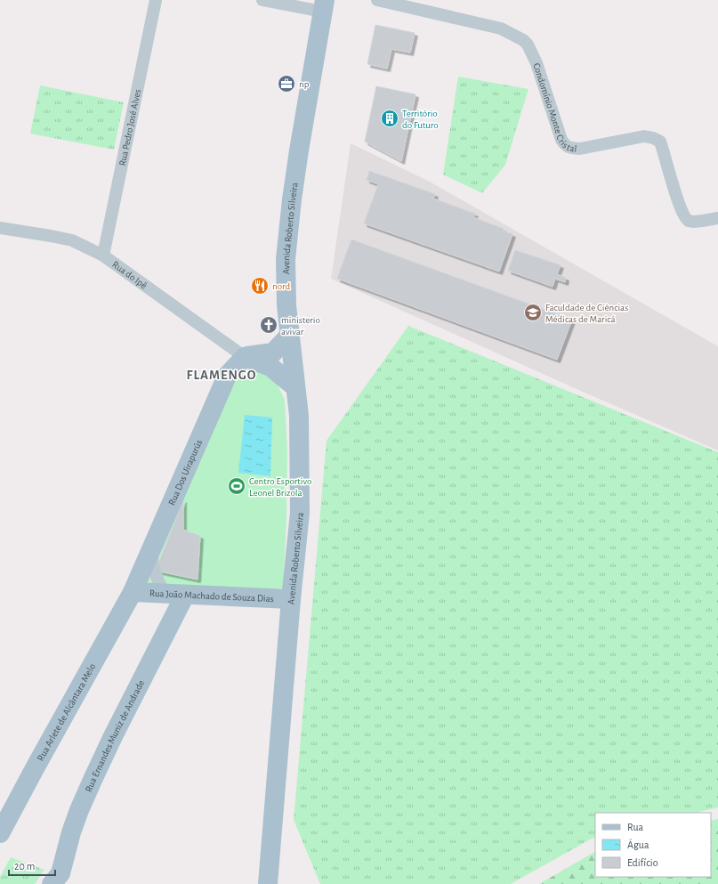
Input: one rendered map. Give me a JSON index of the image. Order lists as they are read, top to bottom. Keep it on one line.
{"streets":{"main road":["Avenida Roberto Silveira","Rua do Ipê","Rua Dos Uirapurús","Rua João Machado de Souza Dias","Rua Arlete de Alcântara Melo","Rua Ernandes Muniz de Andrade"],"street":["Condomínio Monte Cristal","Rua Pedro José Alves"]},"crossings":[["Rua Pedro José Alves","Rua do Ipê"],["Avenida Roberto Silveira","Rua do Ipê"],["Avenida Roberto Silveira","Rua João Machado de Souza Dias"],["Rua do Ipê","Rua Dos Uirapurús"],["Rua Dos Uirapurús","Rua João Machado de Souza Dias"],["Rua Dos Uirapurús","Rua Arlete de Alcântara Melo"],["Rua João Machado de Souza Dias","Rua Arlete de Alcântara Melo"],["Rua João Machado de Souza Dias","Rua Ernandes Muniz de Andrade"]],"districts":["FLAMENGO"],"places":{"office":["np"],"building":["Território do Futuro"],"restaurant":["nord"],"school or university":["Faculdade de Ciências Médicas de Maricá"],"church":["ministerio avivar"],"sports":["Centro Esportivo Leonel Brizola"]},"legend":["Rua","Água","Edifício"],"scale_bar":"20 m"}
